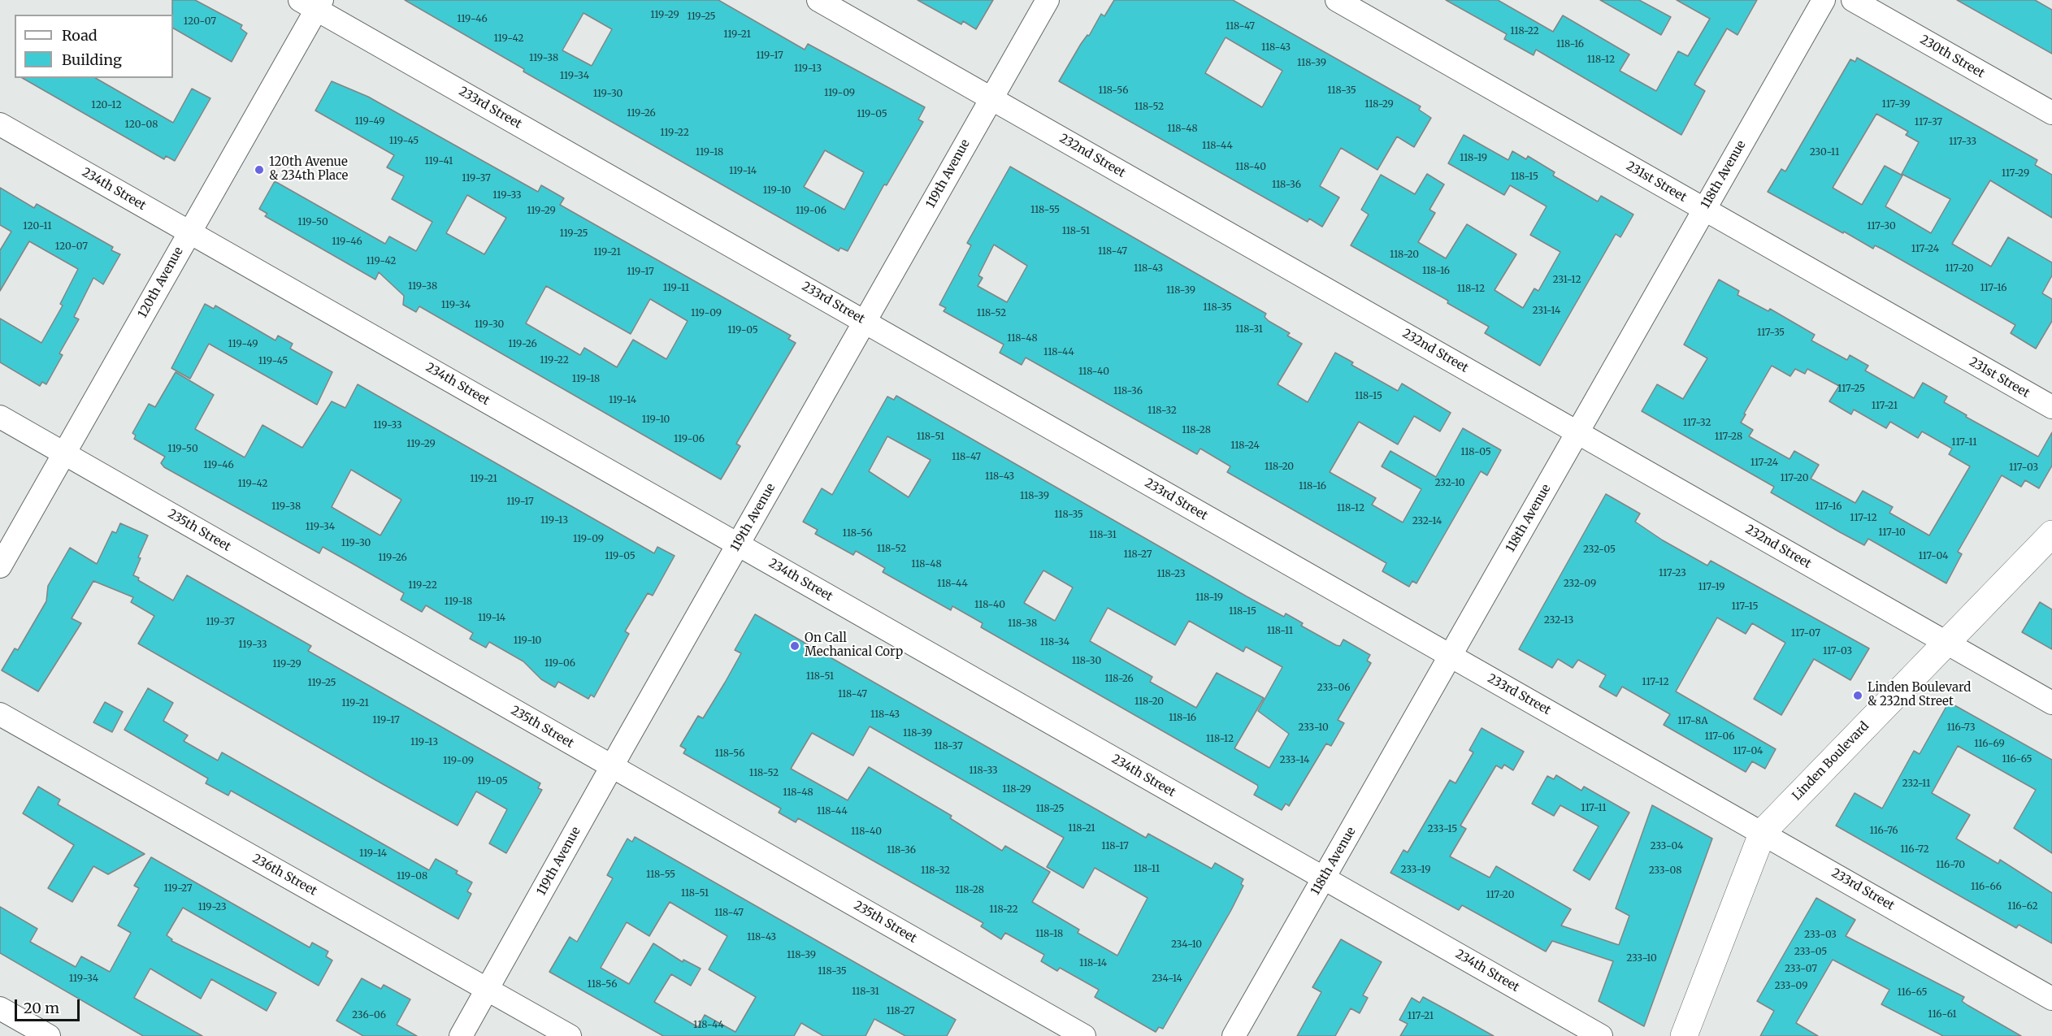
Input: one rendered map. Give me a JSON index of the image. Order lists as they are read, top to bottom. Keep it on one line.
{"streets":{"main road":["Linden Boulevard"],"street":["230th Street","233rd Street","232nd Street","119th Avenue","118th Avenue","231st Street","234th Street","120th Avenue","235th Street","236th Street"]},"crossings":[["233rd Street","119th Avenue"],["233rd Street","118th Avenue"],["233rd Street","120th Avenue"],["233rd Street","Linden Boulevard"],["232nd Street","119th Avenue"],["232nd Street","118th Avenue"],["232nd Street","Linden Boulevard"],["119th Avenue","234th Street"],["119th Avenue","235th Street"],["119th Avenue","236th Street"],["118th Avenue","231st Street"],["118th Avenue","234th Street"],["234th Street","120th Avenue"],["120th Avenue","235th Street"]],"places":["120th Avenue & 234th Place","On Call Mechanical Corp","Linden Boulevard & 232nd Street"],"house_numbers":["119-29","119-25","119-46","120-07","118-47","118-22","119-21","119-42","118-16","118-43","119-17","119-38","118-12","118-39","119-13","119-34","118-56","118-35","119-09","119-30","118-29","117-39","120-12","118-52","119-26","119-05","119-49","117-37","120-08","118-48","119-22","119-45","117-33","118-44","119-18","230-11","118-19","119-41","118-40","119-14","117-29","118-15","119-37","118-36","119-10","119-33","118-55","119-29","119-06","119-50","120-11","117-30","118-51","119-25","119-46","120-07","117-24","118-47","119-21","118-20","119-42","118-43","117-20","118-16","119-17","231-12","119-38","119-11","117-16","118-12","118-39","119-34","118-35","231-14","119-09","118-52","119-30","118-31","119-05","117-35","118-48","119-49","119-26","118-44","119-22","119-45","118-40","119-18","117-25","118-36","118-15","119-14","117-21","118-32","119-10","117-32","119-33","118-28","118-51","117-28","119-06","117-11","119-29","118-24","119-50","118-05","118-47","117-24","119-46","118-20","117-03","118-43","117-20","119-21","232-10","119-42","118-16","118-39","119-17","119-38","117-16","118-12","118-35","117-12","119-13","232-14","119-34","117-10","118-56","118-31","119-09","119-30","118-52","232-05","118-27","119-05","117-04","119-26","118-48","117-23","118-23","118-44","232-09","119-22","117-19","118-19","119-18","118-40","117-15","118-15","119-14","232-13","119-37","118-38","118-11","117-07","119-10","118-34","119-33","117-03","118-30","119-06","119-29","118-51","118-26","117-12","119-25","233-06","118-47","118-20","119-21","118-43","118-16","119-17","117-8A","233-10","116-73","118-39","117-06","118-12","119-13","116-69","118-37","117-04","118-56","116-65","233-14","119-09","118-33","118-52","119-05","232-11","118-29","118-48","117-11","118-25","118-44","118-21","233-15","116-76","118-40","118-17","233-04","116-72","118-36","119-14","116-70","118-11","233-19","118-32","233-08","118-55","119-08","116-66","119-27","118-28","118-51","117-20","116-62","119-23","118-22","118-47","118-18","233-03","118-43","234-10","233-05","118-39","233-10","118-14","233-07","118-35","119-34","234-14","118-56","233-09","118-31","116-65","118-27","116-61","236-06","117-21","118-44"],"legend":["Road","Building"],"scale_bar":"20 m"}
